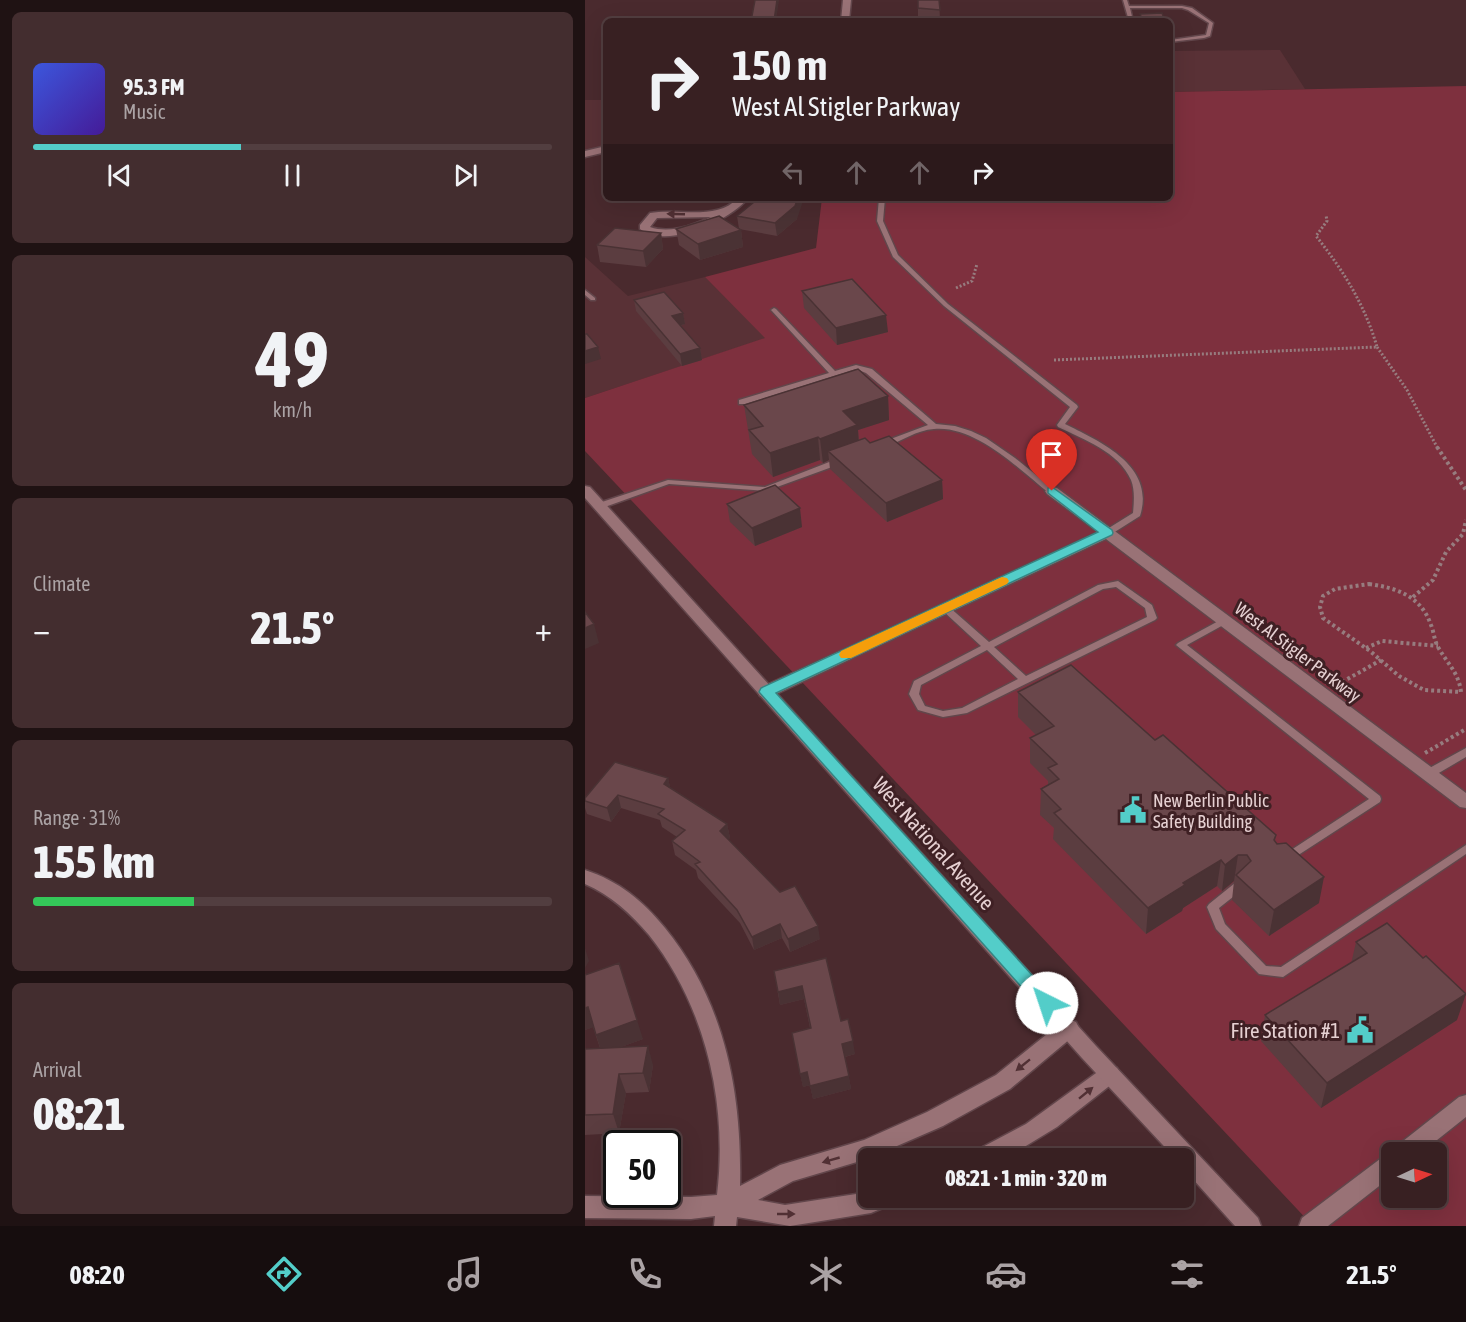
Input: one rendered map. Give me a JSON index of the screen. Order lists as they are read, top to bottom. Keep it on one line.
{"streets":{"street":["West Al Stigler Parkway","West National Avenue"]},"places":{"public building":["New Berlin Public Safety Building","Fire Station #1"]},"north":"right","page":{"turn":["150 m","West Al Stigler Parkway"],"song":["95.3 FM","Music"],"tile":[["49","km/h"],"Climate",["Range · 31%","155 km"],["Arrival","08:21"]],"heat":["−","21.5°","+"],"limit":"50","trip":"08:21 · 1 min · 320 m","tabs":["08:20","21.5°"]}}
